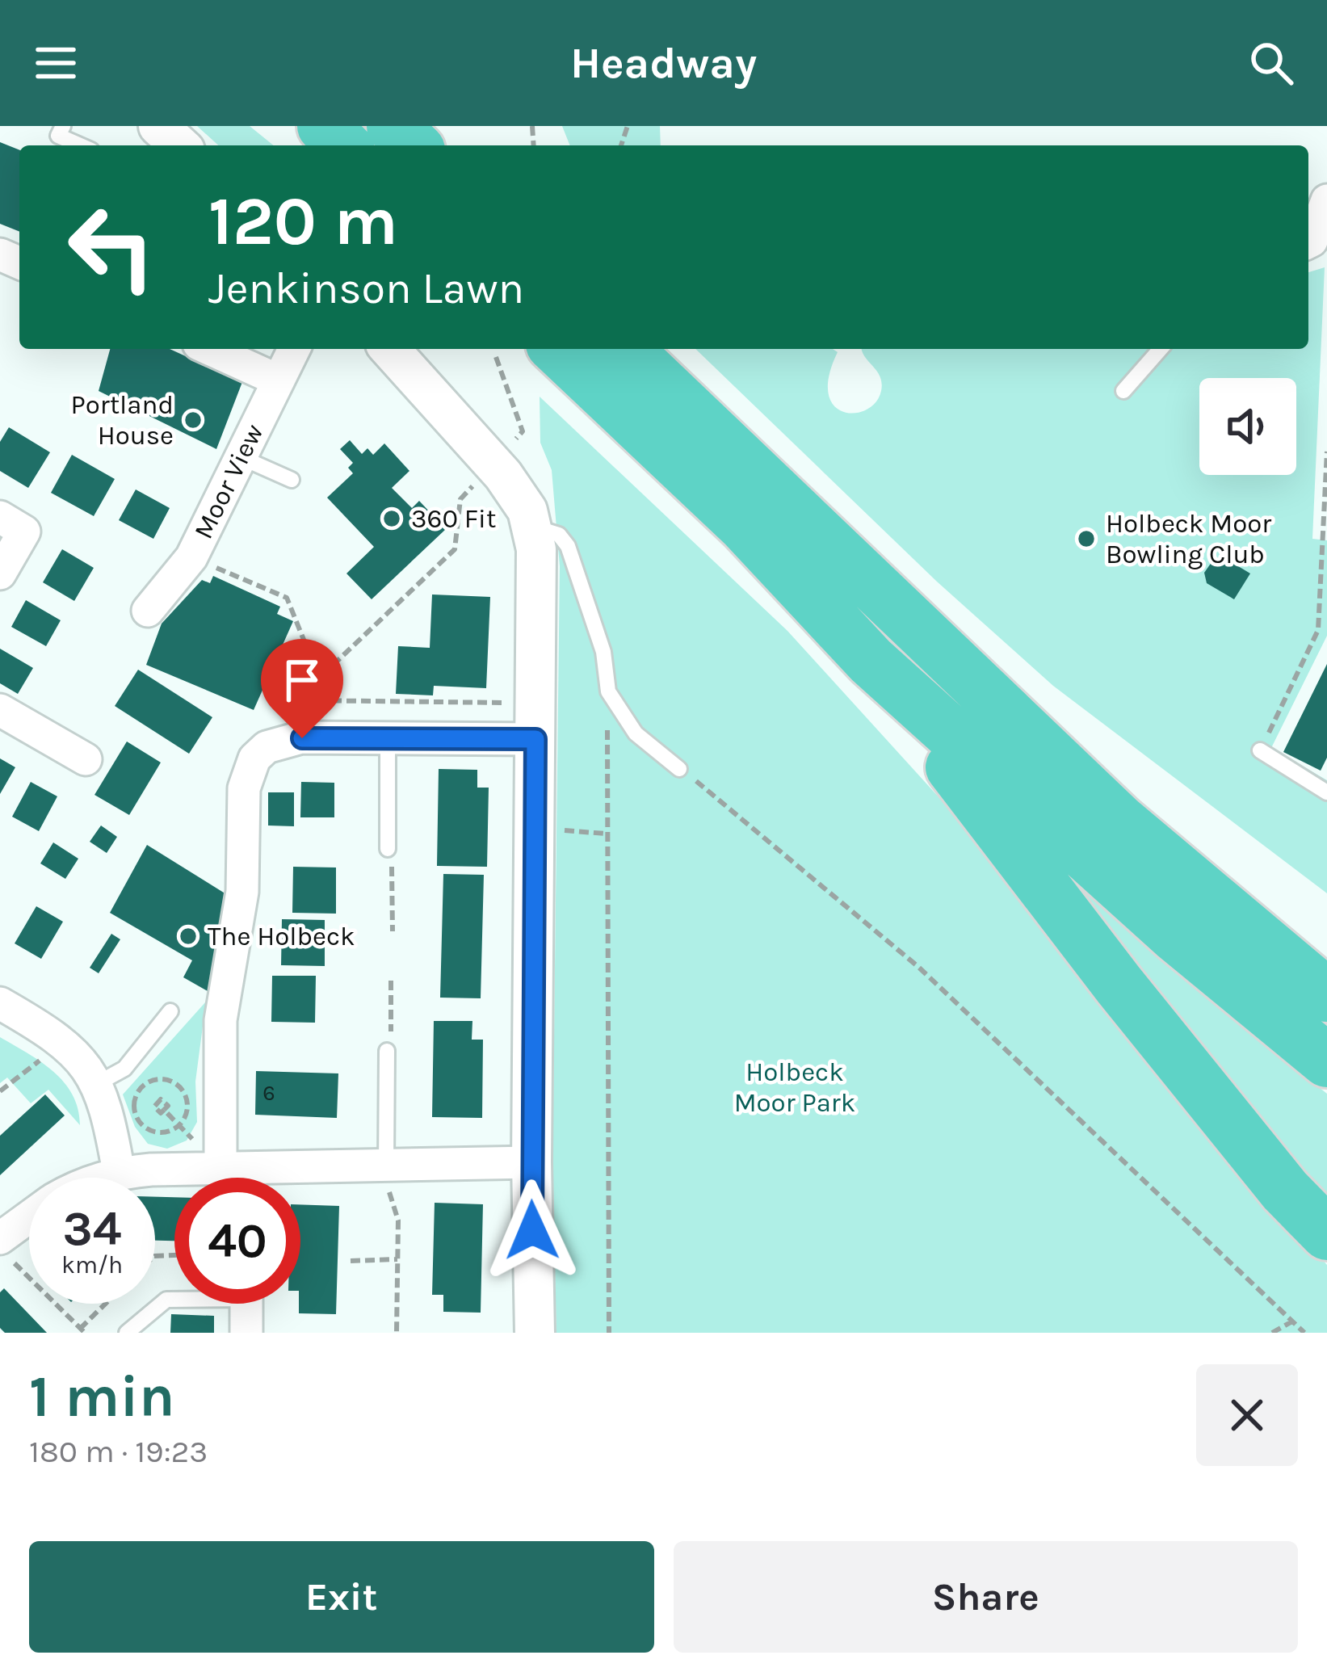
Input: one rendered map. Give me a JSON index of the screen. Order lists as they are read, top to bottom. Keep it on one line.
{"streets":{"street":["Moor View"]},"parks":["Holbeck Moor Park"],"places":["Portland House","360 Fit","Holbeck Moor Bowling Club","The Holbeck"],"house_numbers":["6"],"page":{"header":"Headway","turn":["120 m","Jenkinson Lawn"],"speed":"34 km/h","limit":"40","heading":["1 min","180 m · 19:23"],"buttons":["Exit","Share"]}}
